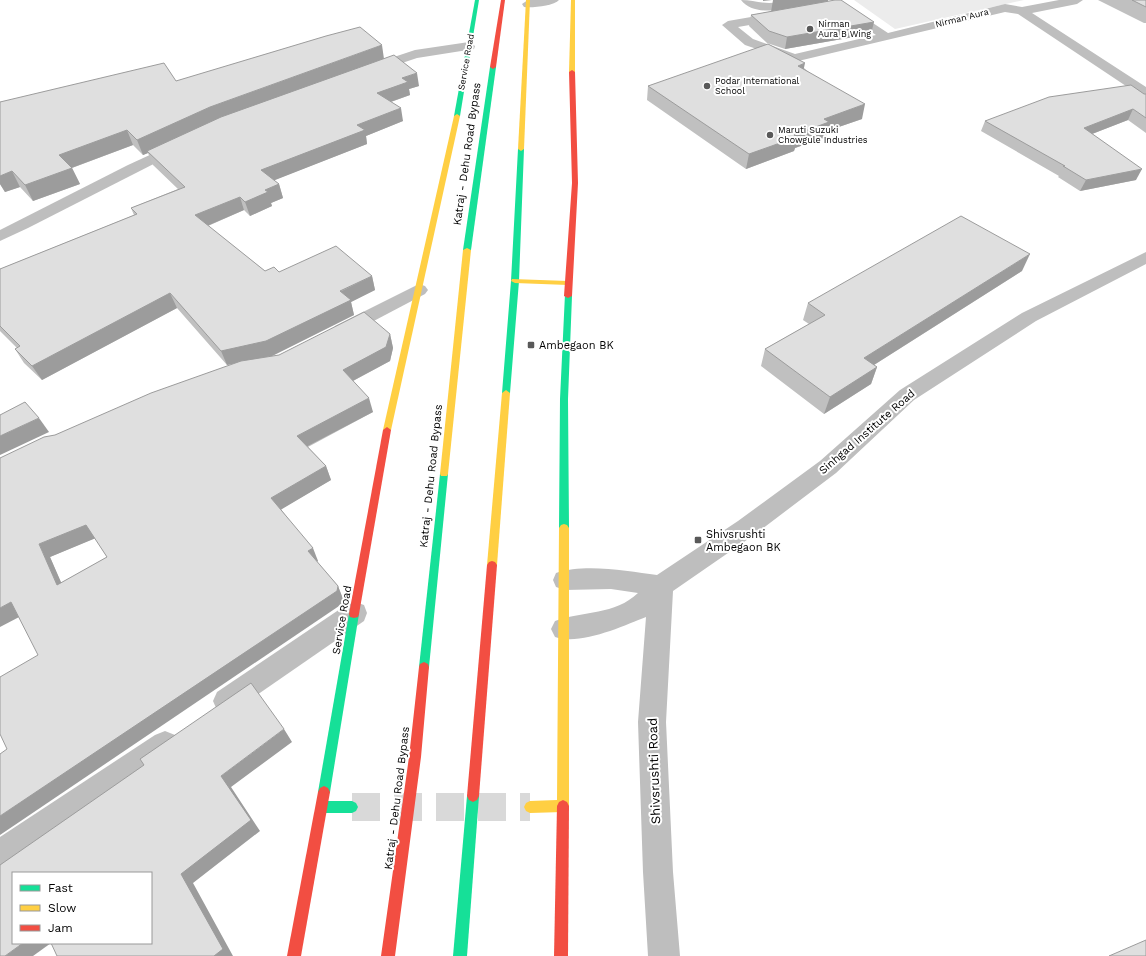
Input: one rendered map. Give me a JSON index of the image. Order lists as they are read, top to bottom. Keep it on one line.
{"streets":{"main road":["Service Road","Katraj - Dehu Road Bypass"],"street":["Nirman Aura","Sinhgad Institute Road","Shivsrushti Road"]},"crossings":[["Sinhgad Institute Road","Shivsrushti Road"]],"places":{"other":["Nirman Aura B Wing","Podar International School","Maruti Suzuki Chowgule Industries"],"transit":["Ambegaon BK","Shivsrushti Ambegaon BK"]},"legend":["Fast","Slow","Jam"]}
